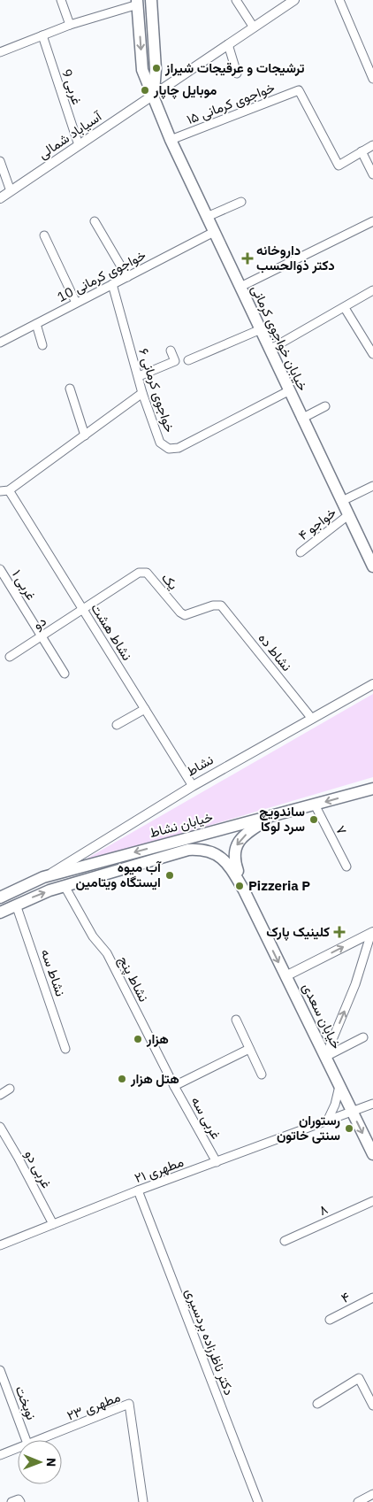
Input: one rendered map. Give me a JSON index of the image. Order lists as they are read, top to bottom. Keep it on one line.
{"streets":{"main road":["خیابان خواجوی کرمانی","خیابان نشاط","خیابان سعدی"],"street":["غربی 9","خواجوی کرمانی ۱۵","آسیاباد شمالی","خواجوی کرمانی 10","خواجوی کرمانی ۶","خواجو ۴","یک","غربی ۱","دو","نشاط هشت","نشاط ده","نشاط","۷","نشاط سه","نشاط پنج","غربی سه","غربی دو","مطهری ۲۱","۸","۴","دکتر ناظرزاده بردسیری","نوبخت","مطهری ۲۳"]},"crossings":[["غربی 9","آسیاباد شمالی"],["خواجوی کرمانی ۱۵","خیابان خواجوی کرمانی"],["آسیاباد شمالی","خیابان خواجوی کرمانی"],["خواجوی کرمانی 10","خیابان خواجوی کرمانی"],["خواجوی کرمانی 10","خواجوی کرمانی ۶"],["خیابان خواجوی کرمانی","خواجوی کرمانی ۶"],["خیابان خواجوی کرمانی","خواجو ۴"],["یک","دو"],["یک","نشاط هشت"],["یک","نشاط ده"],["غربی ۱","دو"],["دو","نشاط هشت"],["نشاط هشت","نشاط"],["نشاط ده","نشاط"],["نشاط","خیابان نشاط"],["خیابان نشاط","۷"],["نشاط پنج","غربی سه"],["خیابان سعدی","مطهری ۲۱"],["غربی سه","مطهری ۲۱"],["غربی دو","مطهری ۲۱"],["مطهری ۲۱","دکتر ناظرزاده بردسیری"]],"one_way":["خیابان نشاط","خیابان سعدی"],"places":{"other":["ترشیجات و عرقیجات شیراز","موبایل چاپار","ساندویچ سرد لوکا","آب میوه ایستگاه ویتامین","Pizzeria P","هزار","هتل هزار","رستوران سنتی خاتون"],"health":["داروخانه دکتر ذوالحسب","کلینیک پارک"]},"north":"right"}
